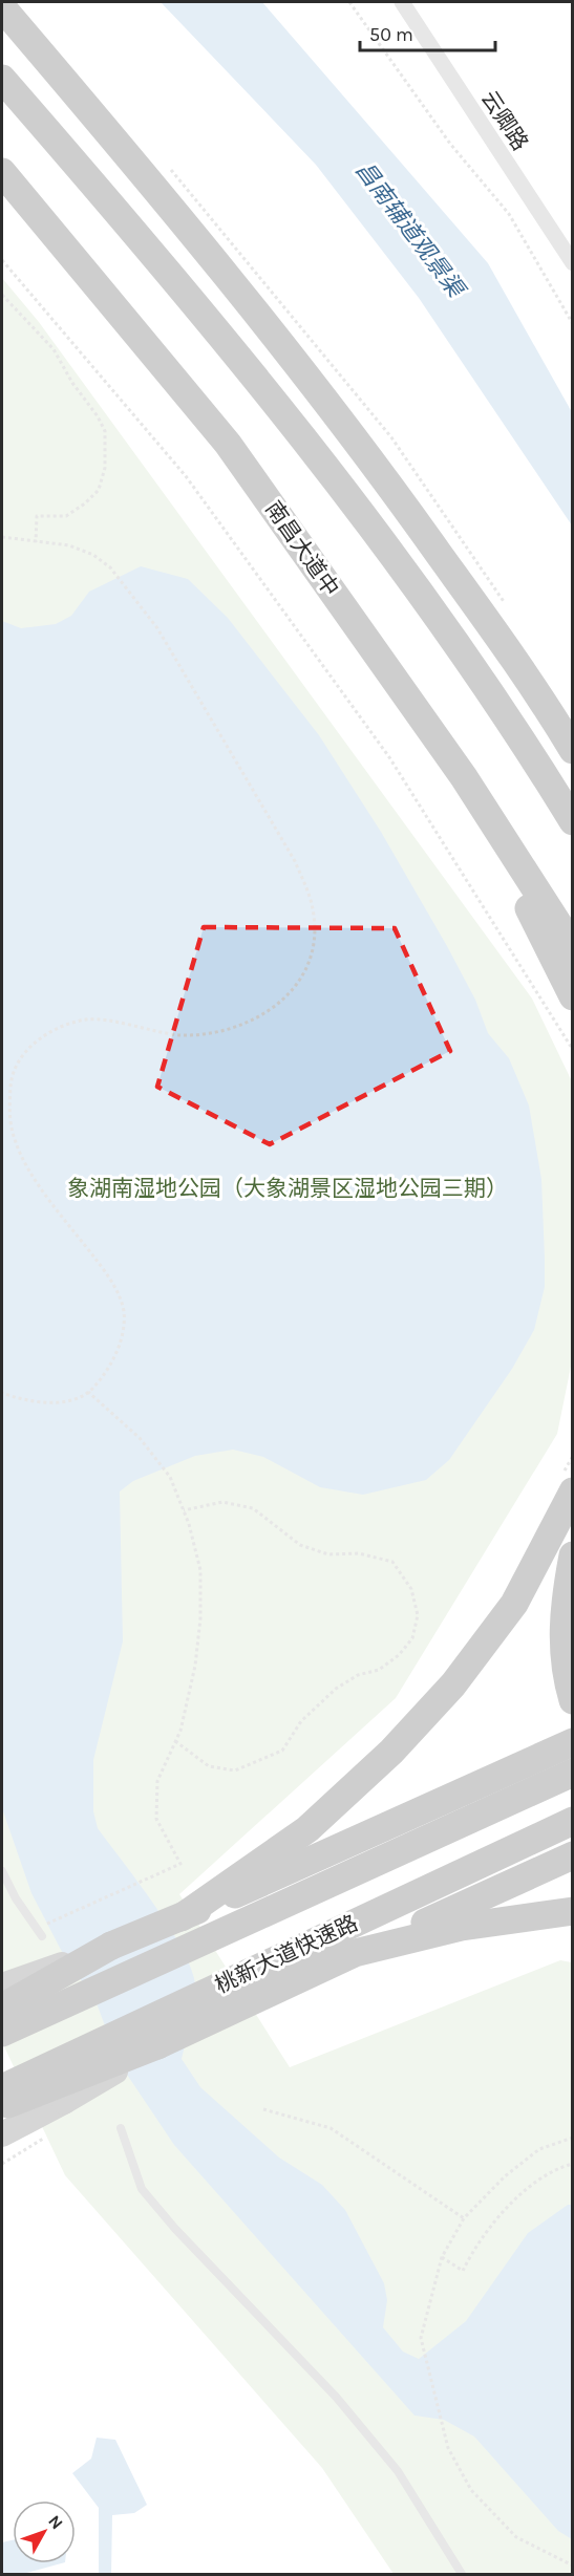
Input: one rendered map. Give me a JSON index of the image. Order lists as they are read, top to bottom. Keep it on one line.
{"streets":{"highway":["南昌大道中","桃新大道快速路"],"street":["云卿路"]},"water":["昌南辅道观景渠"],"parks":["象湖南湿地公园（大象湖景区湿地公园三期）"],"scale_bar":"50 m","north":"top right"}
